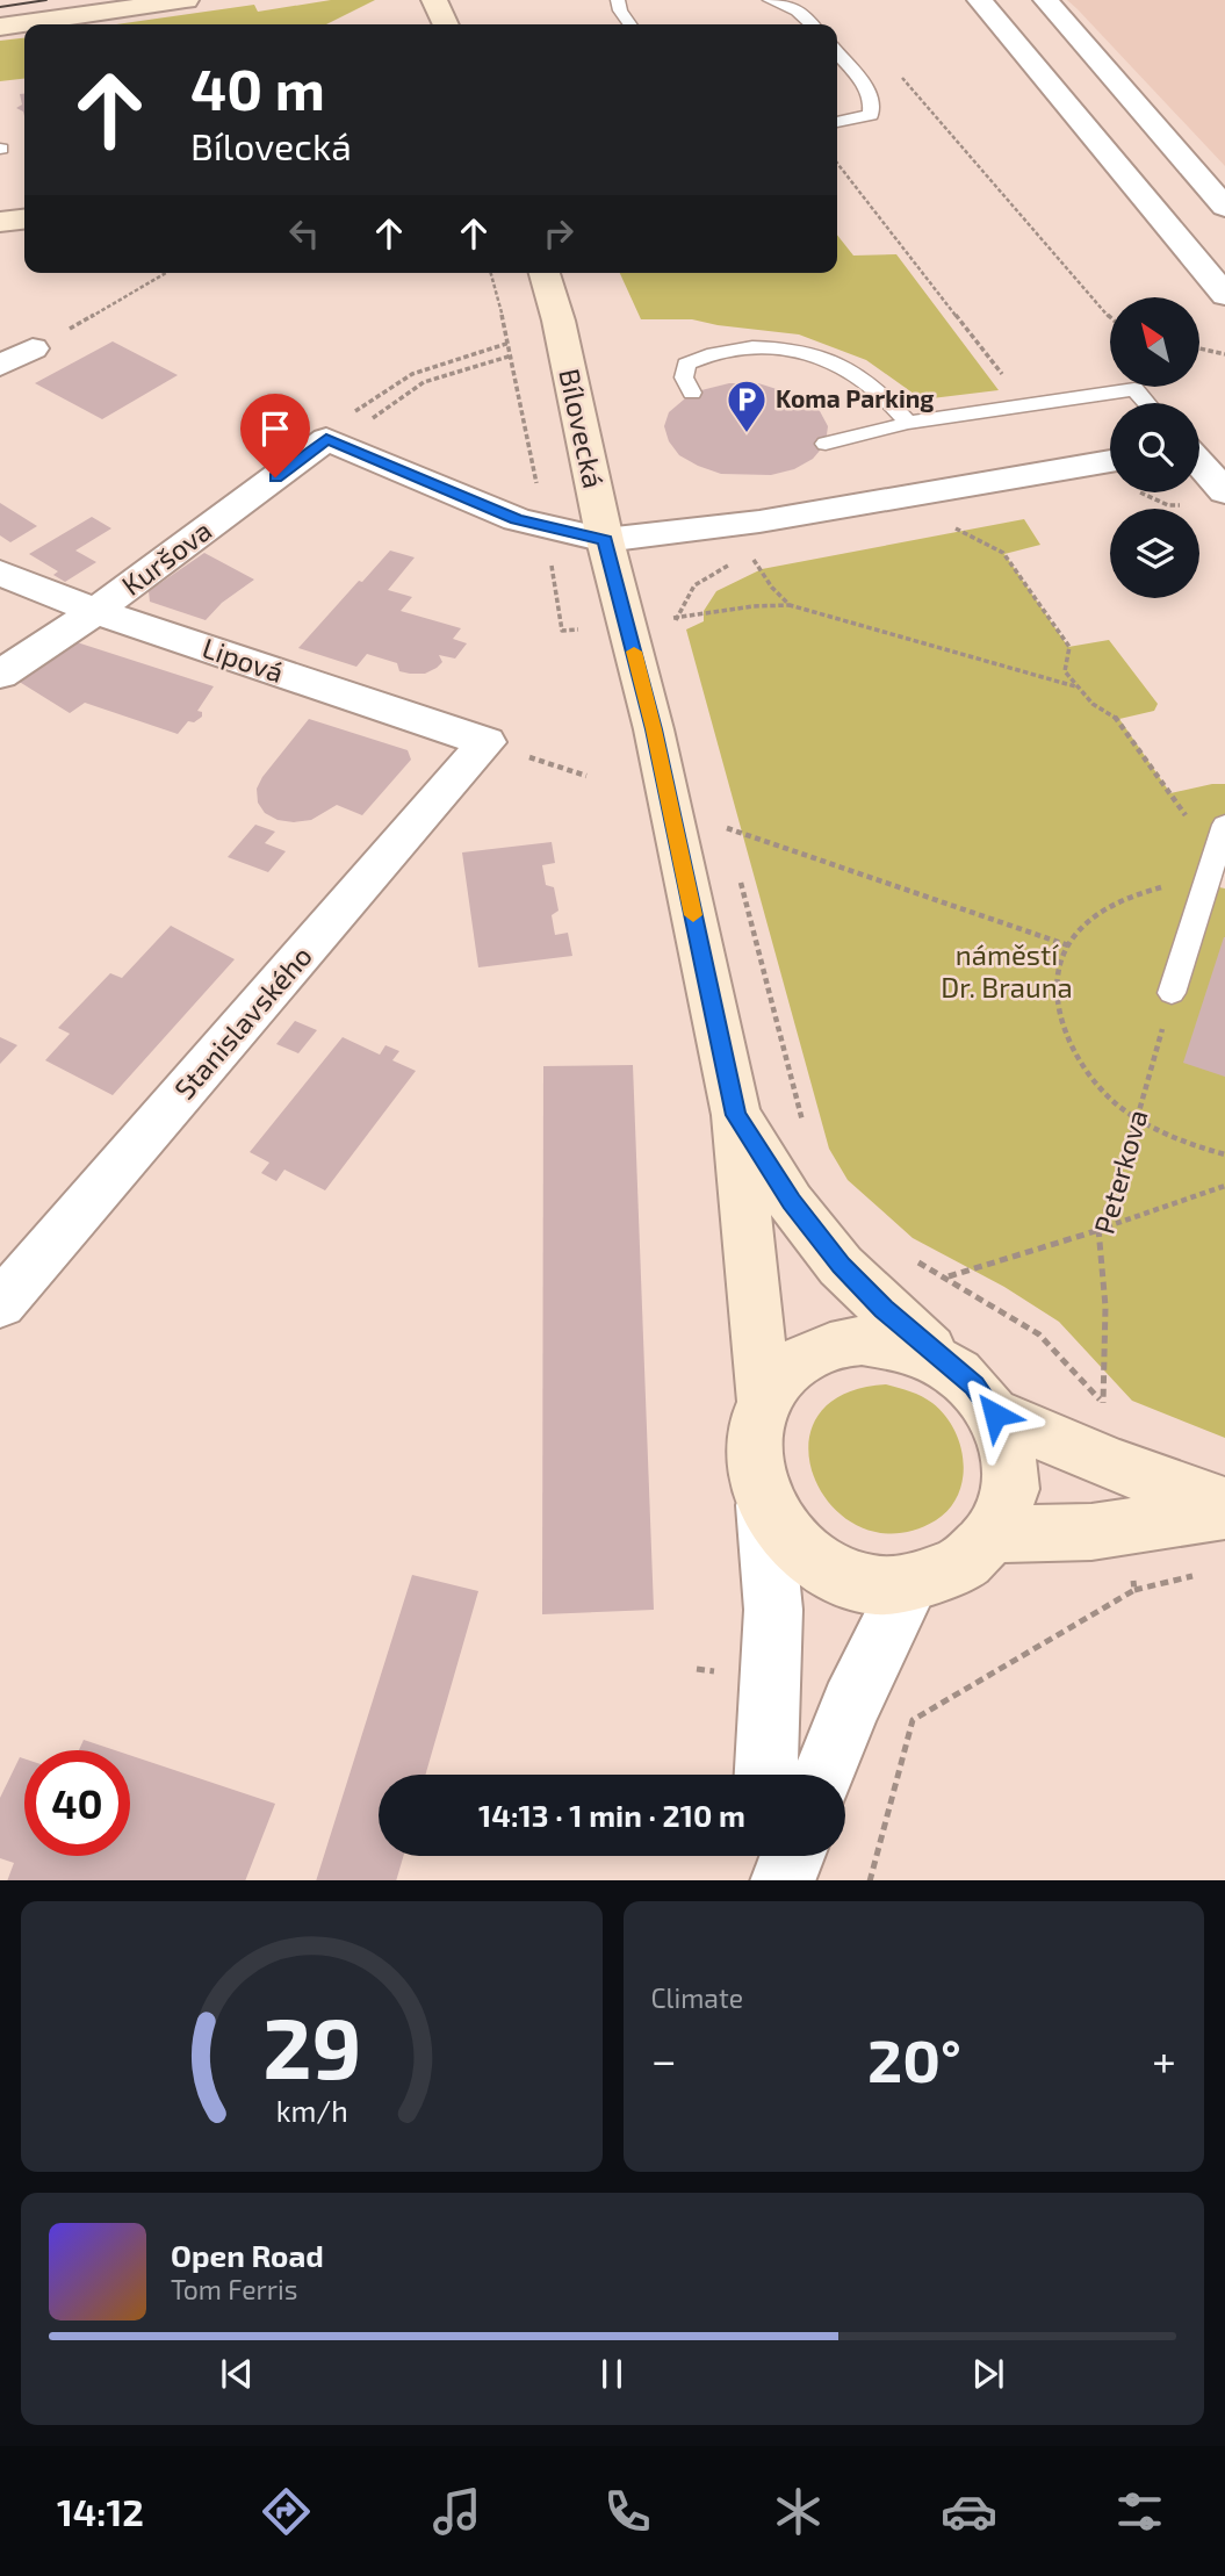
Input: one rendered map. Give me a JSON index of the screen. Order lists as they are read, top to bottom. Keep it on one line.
{"streets":{"street":["Bílovecká","Kuršova","Lipová","Stanislavského"],"path":["Peterkova"]},"crossings":[["Kuršova","Lipová"],["Lipová","Stanislavského"]],"parks":["náměstí Dr. Brauna"],"places":{"parking":["Koma Parking"]},"north":"top left","page":{"turn":["40 m","Bílovecká"],"limit":"40","trip":"14:13 · 1 min · 210 m","tile":"Climate","heat":["−","20°","+"],"song":["Open Road","Tom Ferris"],"tabs":"14:12","gauge":["29","km/h"]}}
